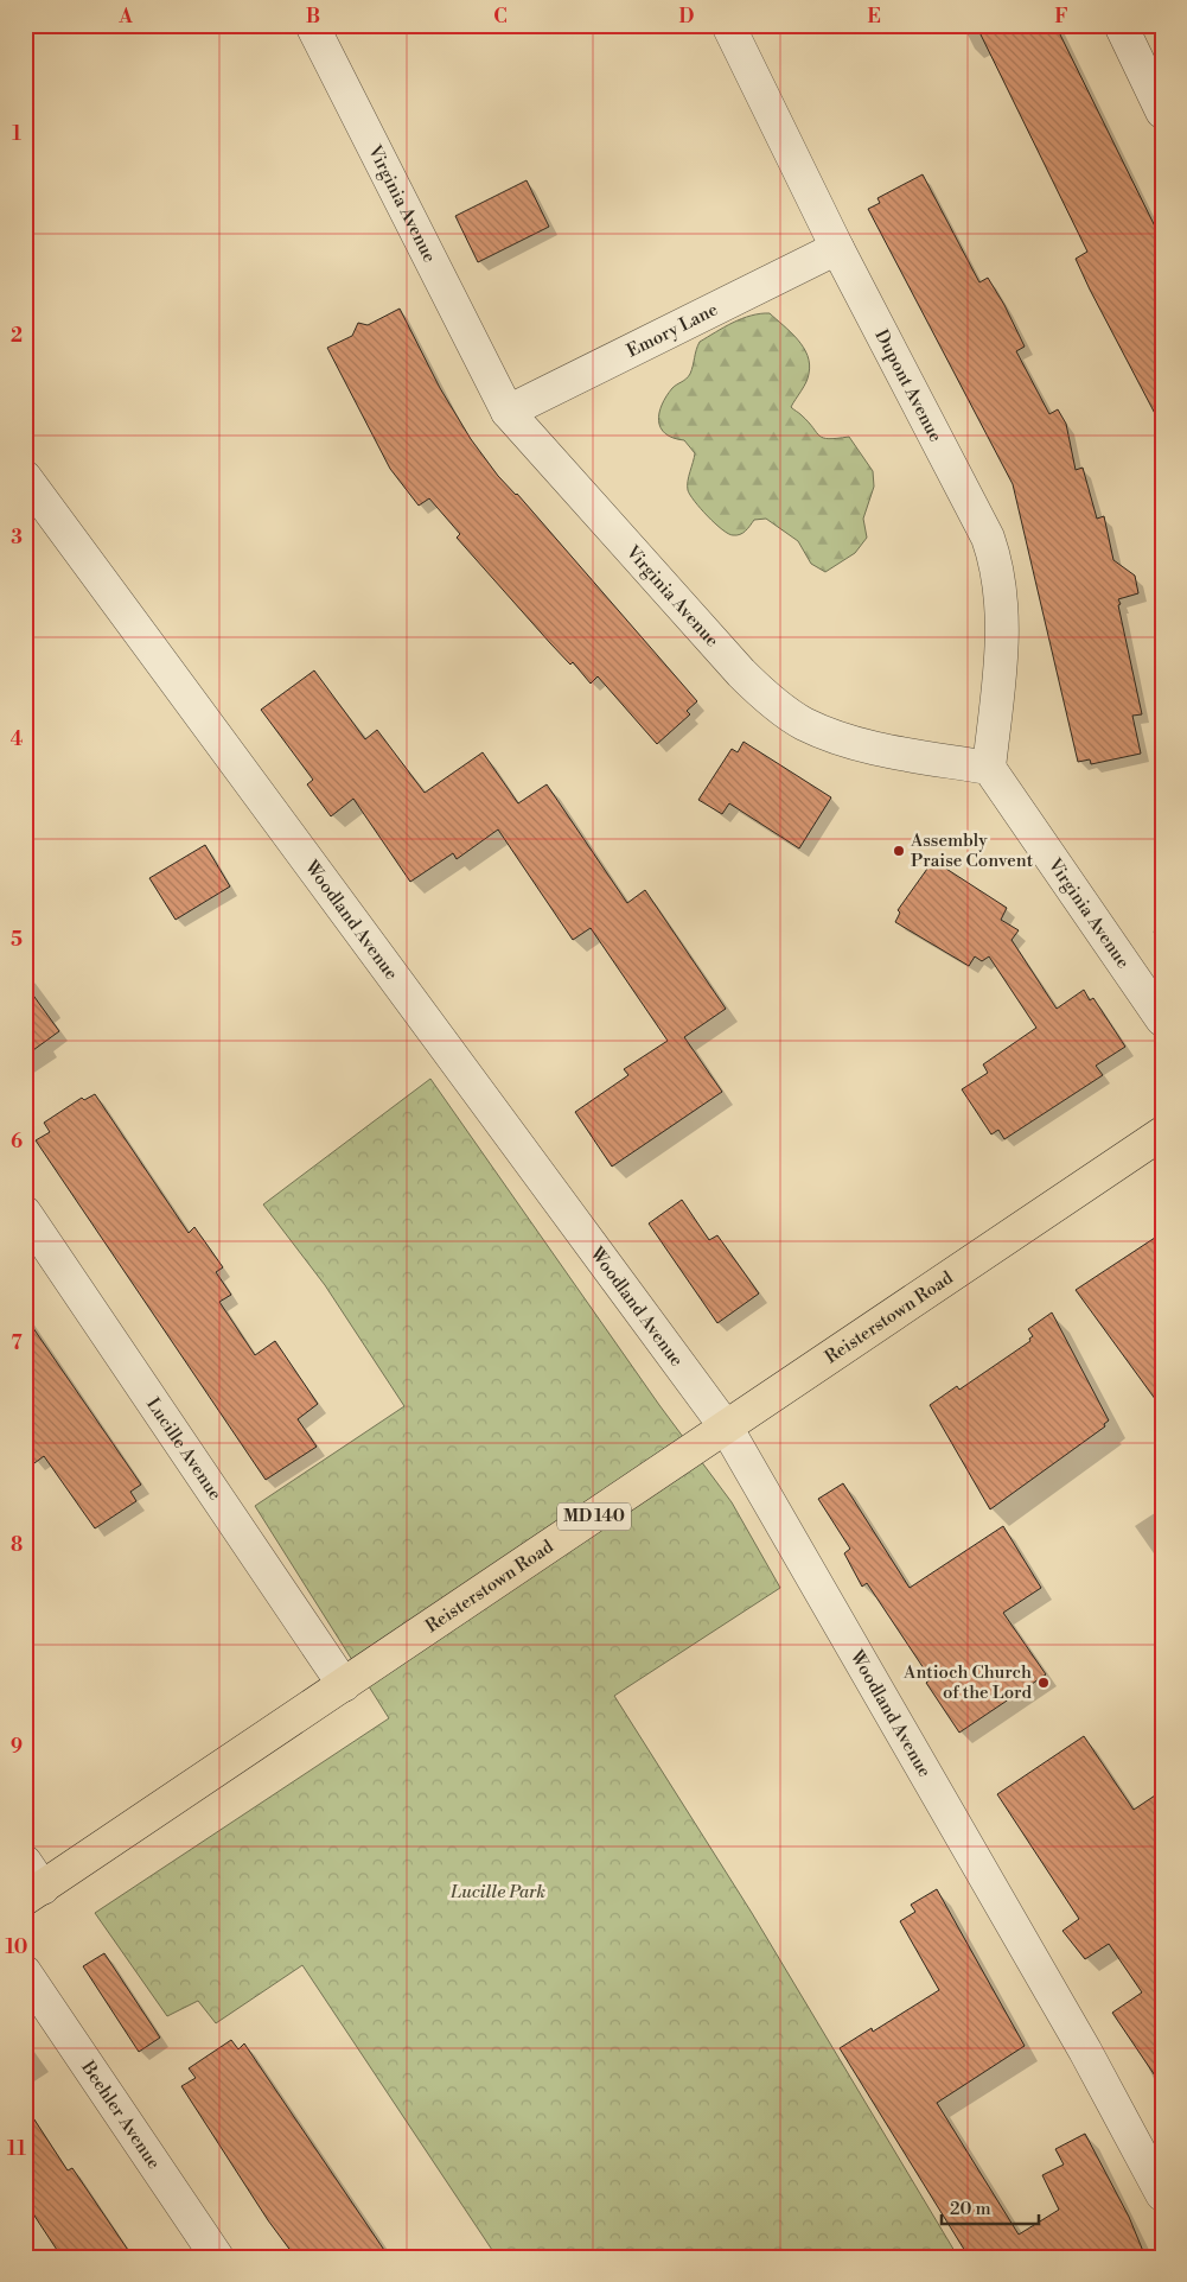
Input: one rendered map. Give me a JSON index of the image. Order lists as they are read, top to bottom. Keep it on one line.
{"streets":{"main road":["Reisterstown Road","MD 140"],"street":["Virginia Avenue","Emory Lane","Dupont Avenue","Woodland Avenue","Lucille Avenue","Beehler Avenue"]},"crossings":[["Virginia Avenue","Emory Lane"],["Virginia Avenue","Dupont Avenue"],["Emory Lane","Dupont Avenue"],["Woodland Avenue","Reisterstown Road"],["Reisterstown Road","Lucille Avenue"]],"parks":["Lucille Park"],"places":["Assembly Praise Convent","Antioch Church of the Lord"],"scale_bar":"20 m","grid":{"columns":["A","B","C","D","E","F"],"rows":["1","2","3","4","5","6","7","8","9","10","11"]}}
